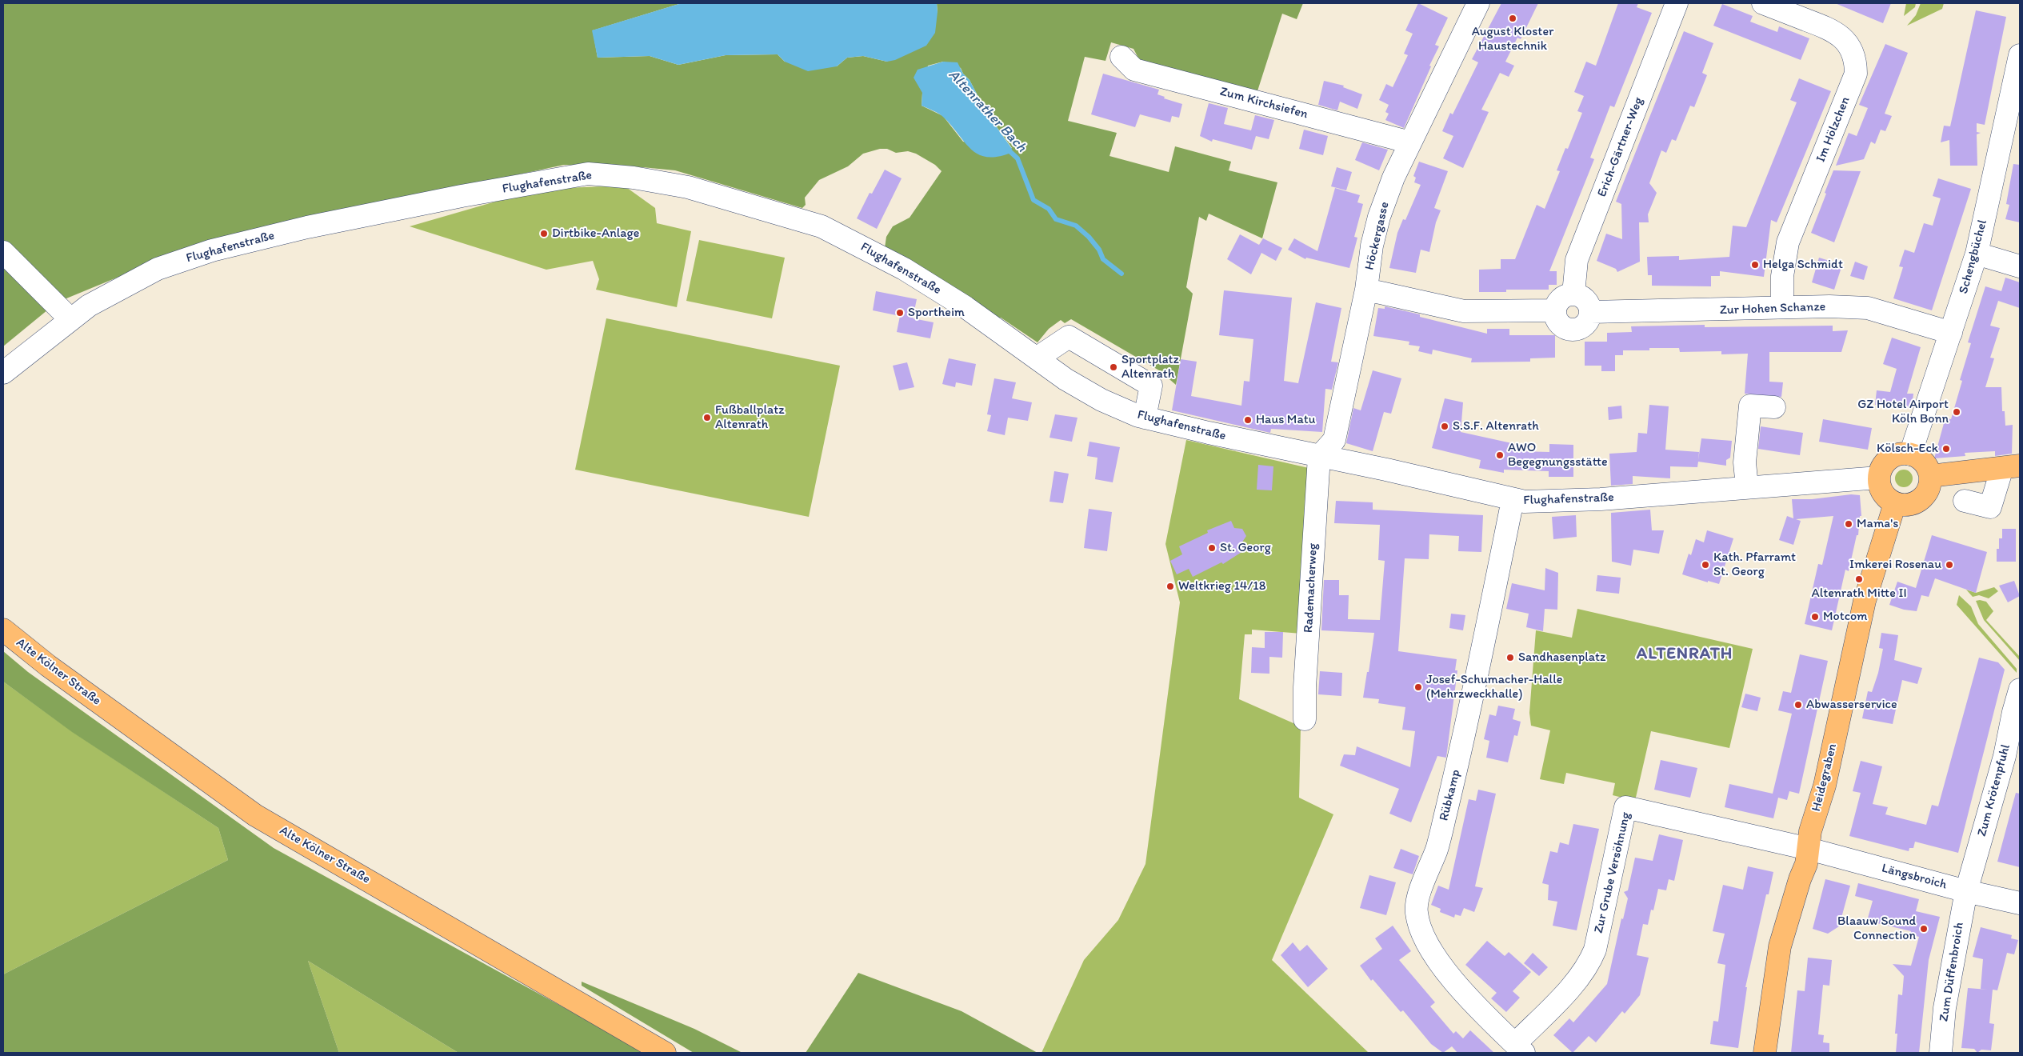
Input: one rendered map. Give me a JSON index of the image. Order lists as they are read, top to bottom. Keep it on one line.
{"streets":{"main road":["Alte Kölner Straße","Heidegraben"],"street":["Zum Kirchsiefen","Im Hölzchen","Erich-Gärtner-Weg","Flughafenstraße","Höckergasse","Schengbüchel","Zur Hohen Schanze","Rademacherweg","Zum Krötenpfuhl","Rübkamp","Zur Grube Versöhnung","Längsbroich","Zum Düffenbroich"]},"crossings":[["Zum Kirchsiefen","Höckergasse"],["Im Hölzchen","Zur Hohen Schanze"],["Erich-Gärtner-Weg","Zur Hohen Schanze"],["Flughafenstraße","Höckergasse"],["Flughafenstraße","Schengbüchel"],["Flughafenstraße","Rademacherweg"],["Flughafenstraße","Heidegraben"],["Flughafenstraße","Rübkamp"],["Höckergasse","Rademacherweg"],["Schengbüchel","Zur Hohen Schanze"],["Schengbüchel","Heidegraben"],["Heidegraben","Zur Grube Versöhnung"],["Heidegraben","Längsbroich"],["Zum Krötenpfuhl","Längsbroich"],["Zum Krötenpfuhl","Zum Düffenbroich"],["Rübkamp","Zur Grube Versöhnung"],["Zur Grube Versöhnung","Längsbroich"],["Längsbroich","Zum Düffenbroich"]],"districts":["ALTENRATH"],"water":["Altenrather Bach"],"places":["August Kloster Haustechnik","Dirtbike-Anlage","Helga Schmidt","Sportheim","Sportplatz Altenrath","GZ Hotel Airport Köln Bonn","Fußballplatz Altenrath","Haus Matu","S.S.F. Altenrath","Kölsch-Eck","AWO Begegnungsstätte","Mama's","St. Georg","Kath. Pfarramt St. Georg","Imkerei Rosenau","Altenrath Mitte II","Weltkrieg 14/18","Motcom","Sandhasenplatz","Josef-Schumacher-Halle (Mehrzweckhalle)","Abwasserservice","Blaauw Sound Connection"]}
